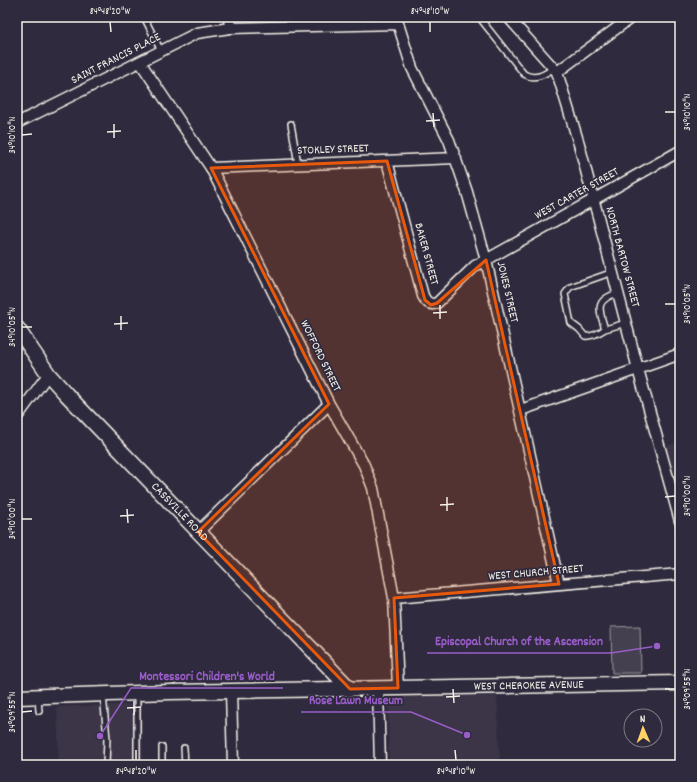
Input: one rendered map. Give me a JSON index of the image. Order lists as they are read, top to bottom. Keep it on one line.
{"streets":{"main road":["CASSVILLE ROAD","WEST CHEROKEE AVENUE"],"street":["SAINT FRANCIS PLACE","STOKLEY STREET","WEST CARTER STREET","BAKER STREET","NORTH BARTOW STREET","JONES STREET","WOFFORD STREET","WEST CHURCH STREET"]},"crossings":[["SAINT FRANCIS PLACE","JONES STREET"],["SAINT FRANCIS PLACE","WOFFORD STREET"],["STOKLEY STREET","BAKER STREET"],["STOKLEY STREET","JONES STREET"],["STOKLEY STREET","WOFFORD STREET"],["WEST CARTER STREET","BAKER STREET"],["WEST CARTER STREET","NORTH BARTOW STREET"],["WEST CARTER STREET","JONES STREET"],["BAKER STREET","JONES STREET"],["JONES STREET","WEST CHURCH STREET"],["WOFFORD STREET","WEST CHURCH STREET"],["WOFFORD STREET","WEST CHEROKEE AVENUE"],["CASSVILLE ROAD","WEST CHEROKEE AVENUE"]],"places":["Episcopal Church of the Ascension","Rose Lawn Museum","Montessori Children's World"],"north":"top","coordinates":["84°48'20\"W","84°48'10\"W","34°10'10\"N","34°10'05\"N","34°10'00\"N","34°09'55\"N"]}
